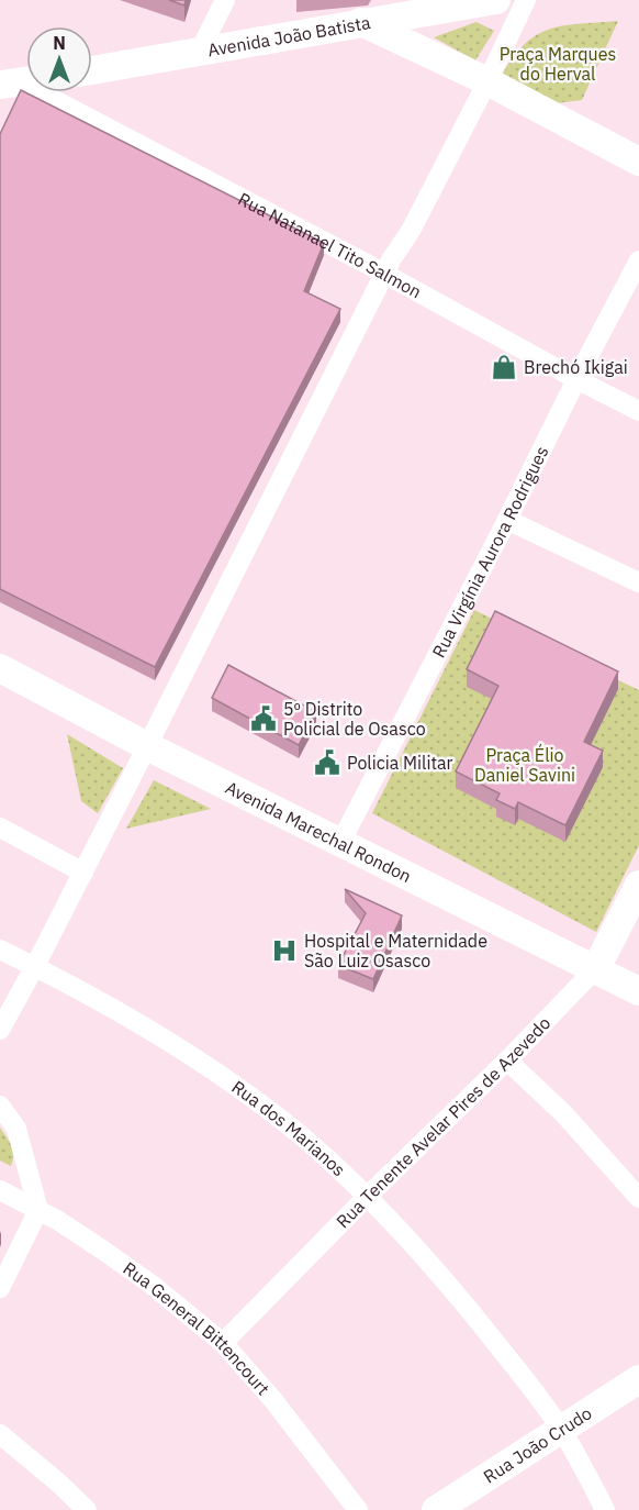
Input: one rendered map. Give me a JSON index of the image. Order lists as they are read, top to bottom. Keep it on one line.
{"streets":{"main road":["Avenida João Batista","Avenida Marechal Rondon","Rua Tenente Avelar Pires de Azevedo","Rua João Crudo"],"street":["Rua Natanael Tito Salmon","Rua Virgínia Aurora Rodrigues","Rua dos Marianos","Rua General Bittencourt"]},"crossings":[["Rua Natanael Tito Salmon","Rua Virgínia Aurora Rodrigues"],["Rua Virgínia Aurora Rodrigues","Avenida Marechal Rondon"],["Avenida Marechal Rondon","Rua Tenente Avelar Pires de Azevedo"],["Rua Tenente Avelar Pires de Azevedo","Rua dos Marianos"],["Rua Tenente Avelar Pires de Azevedo","Rua General Bittencourt"],["Rua dos Marianos","Rua João Crudo"]],"parks":["Praça Marques do Herval","Praça Élio Daniel Savini"],"places":{"shop":["Brechó Ikigai"],"public building":["5º Distrito Policial de Osasco","Policia Militar"],"hospital":["Hospital e Maternidade São Luiz Osasco"]},"north":"top"}
